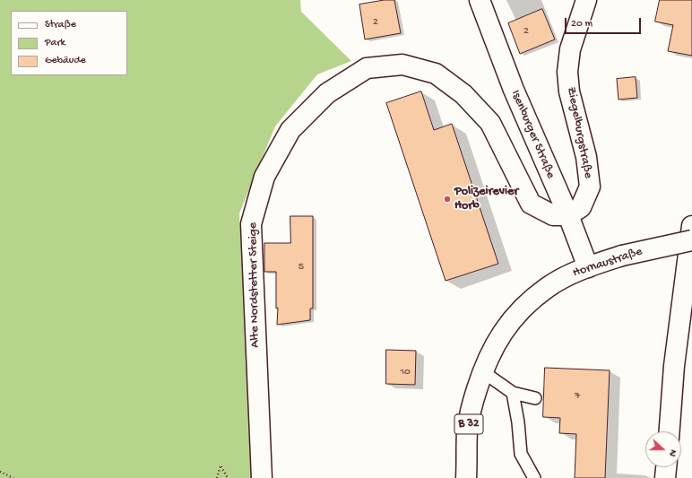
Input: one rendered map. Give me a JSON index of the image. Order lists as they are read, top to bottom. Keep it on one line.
{"streets":{"street":["Ziegelburgstraße","Isenburger Straße","Hornaustraße","Alte Nordstetter Steige","B 32"]},"crossings":[["Ziegelburgstraße","Isenburger Straße"],["Ziegelburgstraße","Alte Nordstetter Steige"],["Isenburger Straße","Hornaustraße"],["Isenburger Straße","Alte Nordstetter Steige"]],"places":["Polizeirevier Horb"],"house_numbers":["2","2","5","10","7"],"legend":["Straße","Park","Gebäude"],"scale_bar":"20 m","north":"right"}
